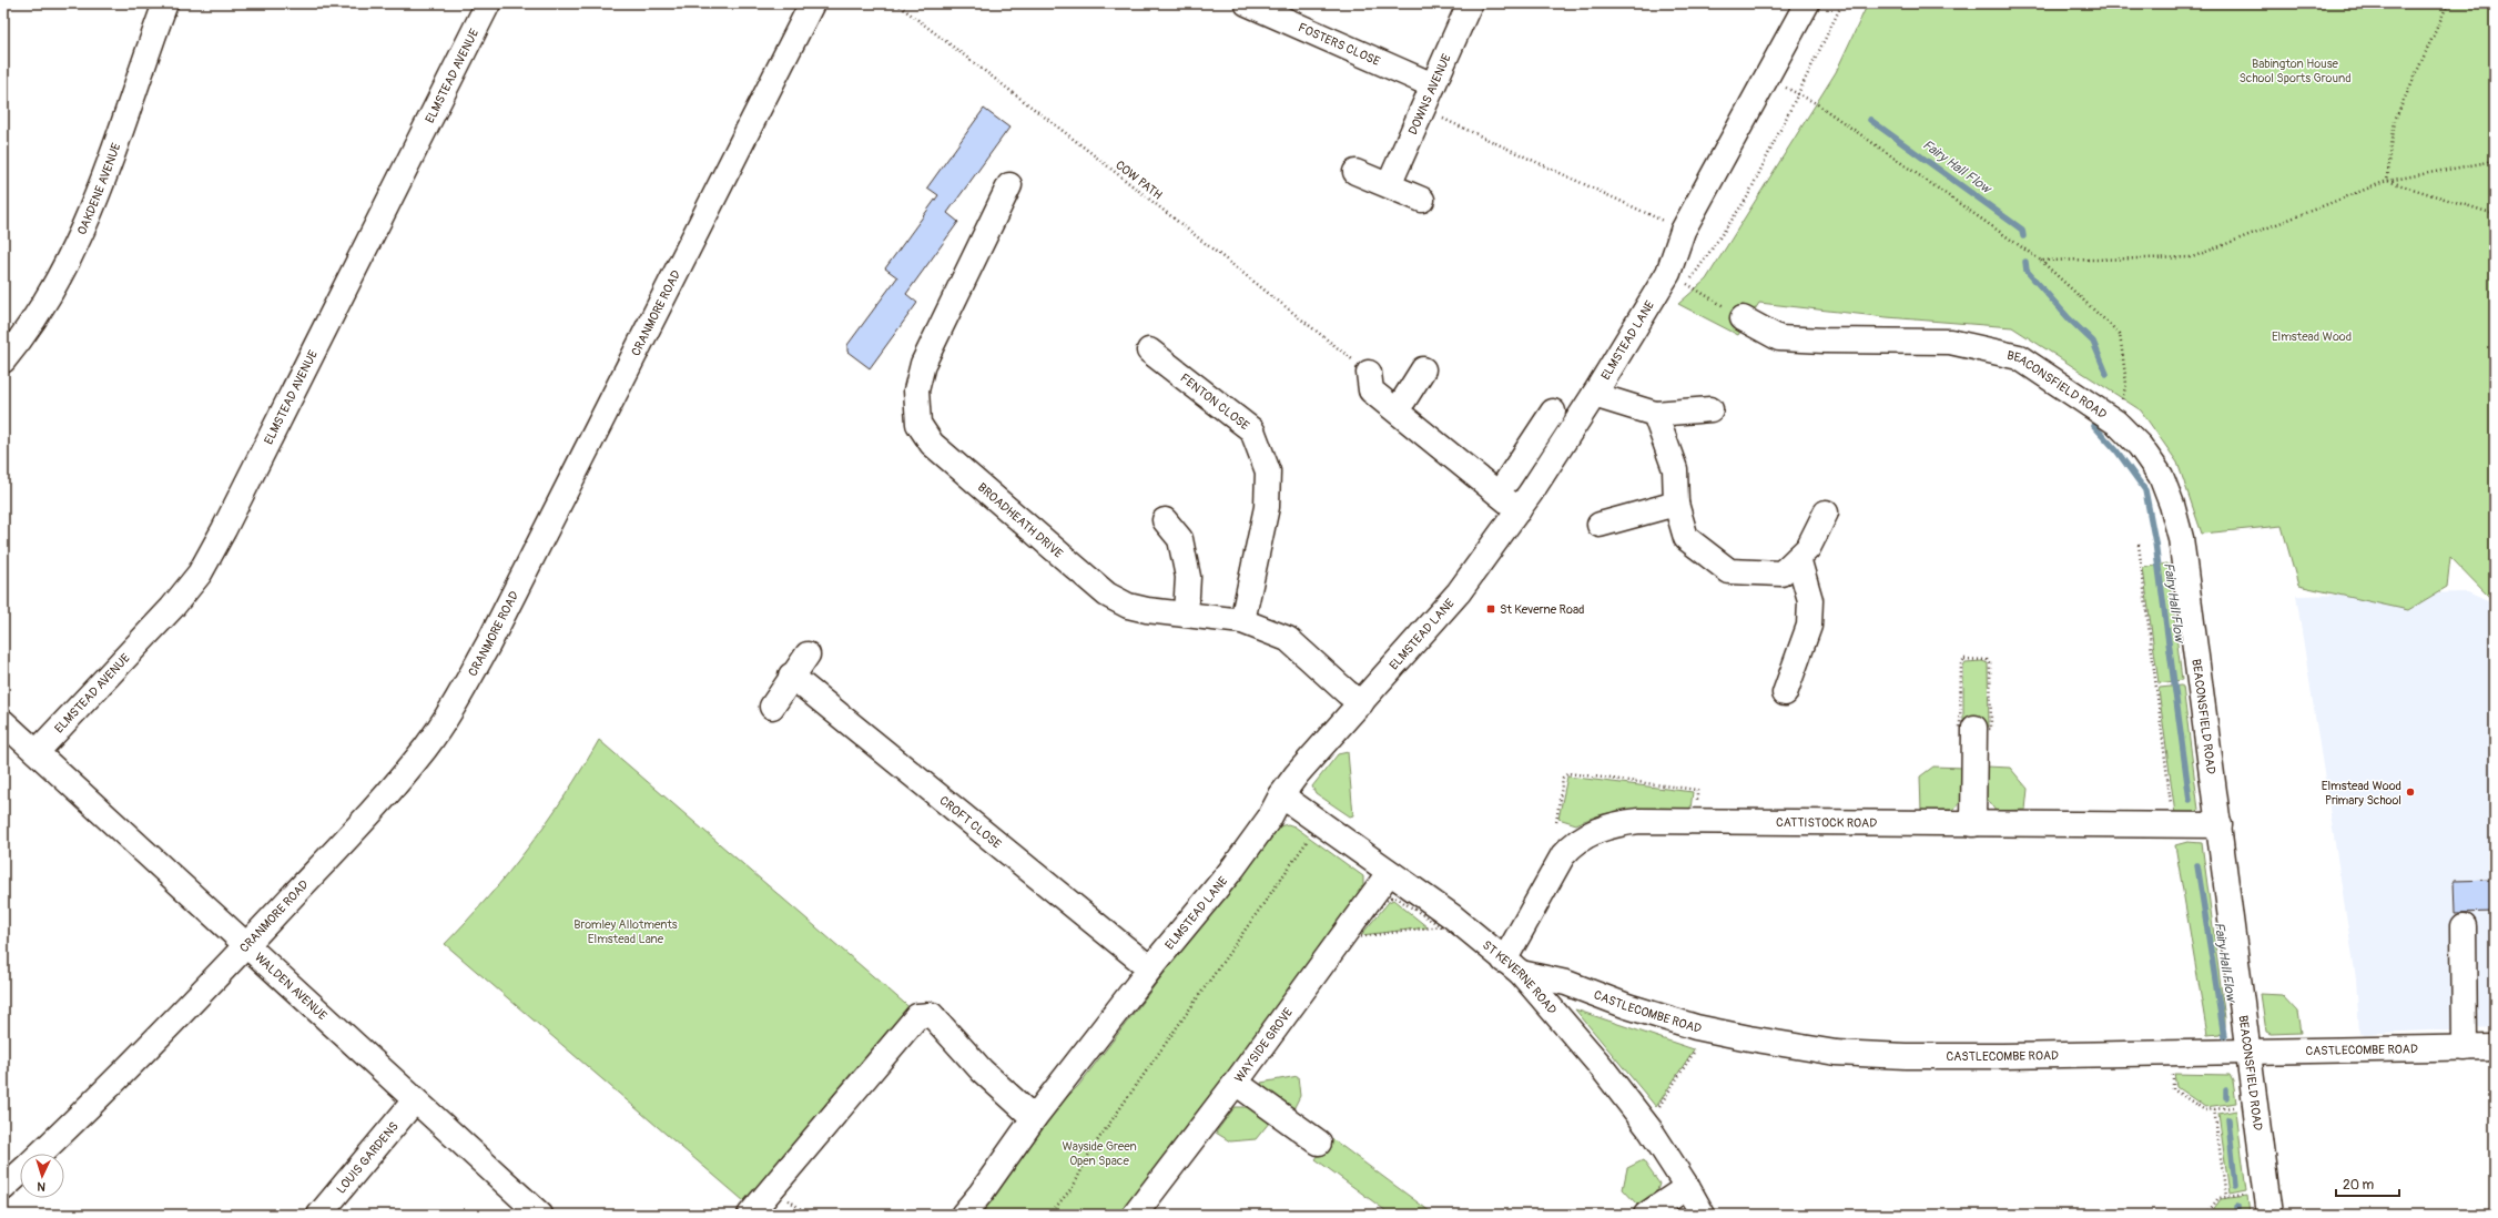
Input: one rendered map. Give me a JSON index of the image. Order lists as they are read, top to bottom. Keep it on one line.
{"streets":{"street":["FOSTERS CLOSE","ELMSTEAD AVENUE","DOWNS AVENUE","OAKDENE AVENUE","CRANMORE ROAD","ELMSTEAD LANE","BEACONSFIELD ROAD","FENTON CLOSE","BROADHEATH DRIVE","CROFT CLOSE","CATTISTOCK ROAD","ST KEVERNE ROAD","WALDEN AVENUE","CASTLECOMBE ROAD","WAYSIDE GROVE","LOUIS GARDENS"],"path":["COW PATH"]},"crossings":[["FOSTERS CLOSE","DOWNS AVENUE"],["ELMSTEAD AVENUE","WALDEN AVENUE"],["CRANMORE ROAD","WALDEN AVENUE"],["ELMSTEAD LANE","BROADHEATH DRIVE"],["ELMSTEAD LANE","CROFT CLOSE"],["ELMSTEAD LANE","ST KEVERNE ROAD"],["BEACONSFIELD ROAD","CATTISTOCK ROAD"],["BEACONSFIELD ROAD","CASTLECOMBE ROAD"],["FENTON CLOSE","BROADHEATH DRIVE"],["CATTISTOCK ROAD","ST KEVERNE ROAD"],["CATTISTOCK ROAD","CASTLECOMBE ROAD"],["ST KEVERNE ROAD","CASTLECOMBE ROAD"],["ST KEVERNE ROAD","WAYSIDE GROVE"],["WALDEN AVENUE","LOUIS GARDENS"]],"water":["Fairy Hall Flow"],"parks":["Babington House School Sports Ground","Elmstead Wood","Bromley Allotments Elmstead Lane","Wayside Green Open Space"],"places":{"transit":["St Keverne Road"],"other":["Elmstead Wood Primary School"]},"scale_bar":"20 m","north":"bottom"}
